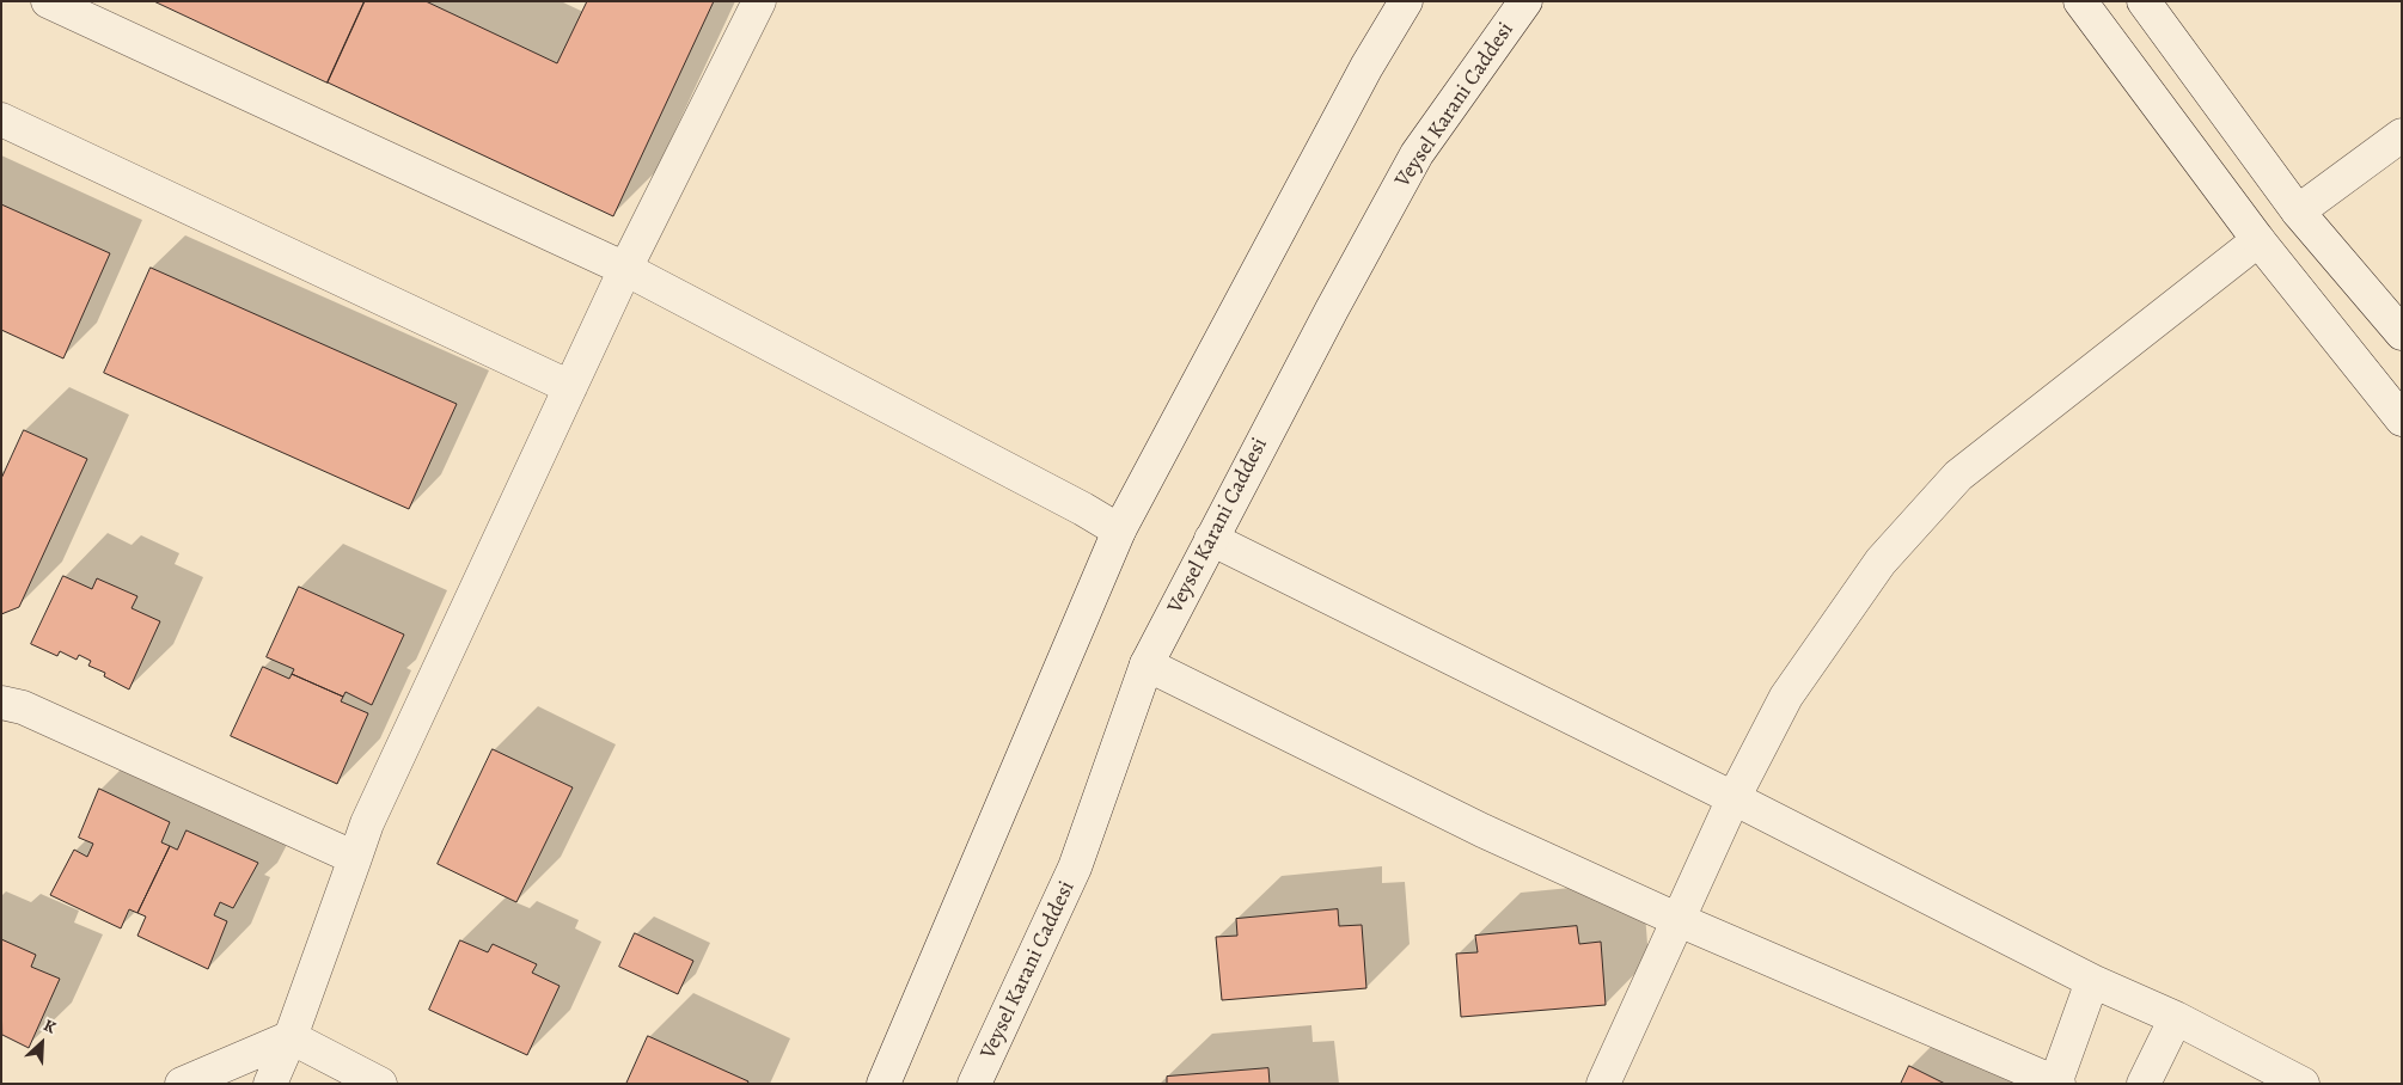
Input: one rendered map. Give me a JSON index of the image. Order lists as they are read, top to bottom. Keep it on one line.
{"streets":{"street":["Veysel Karani Caddesi"]},"north":"top right"}
